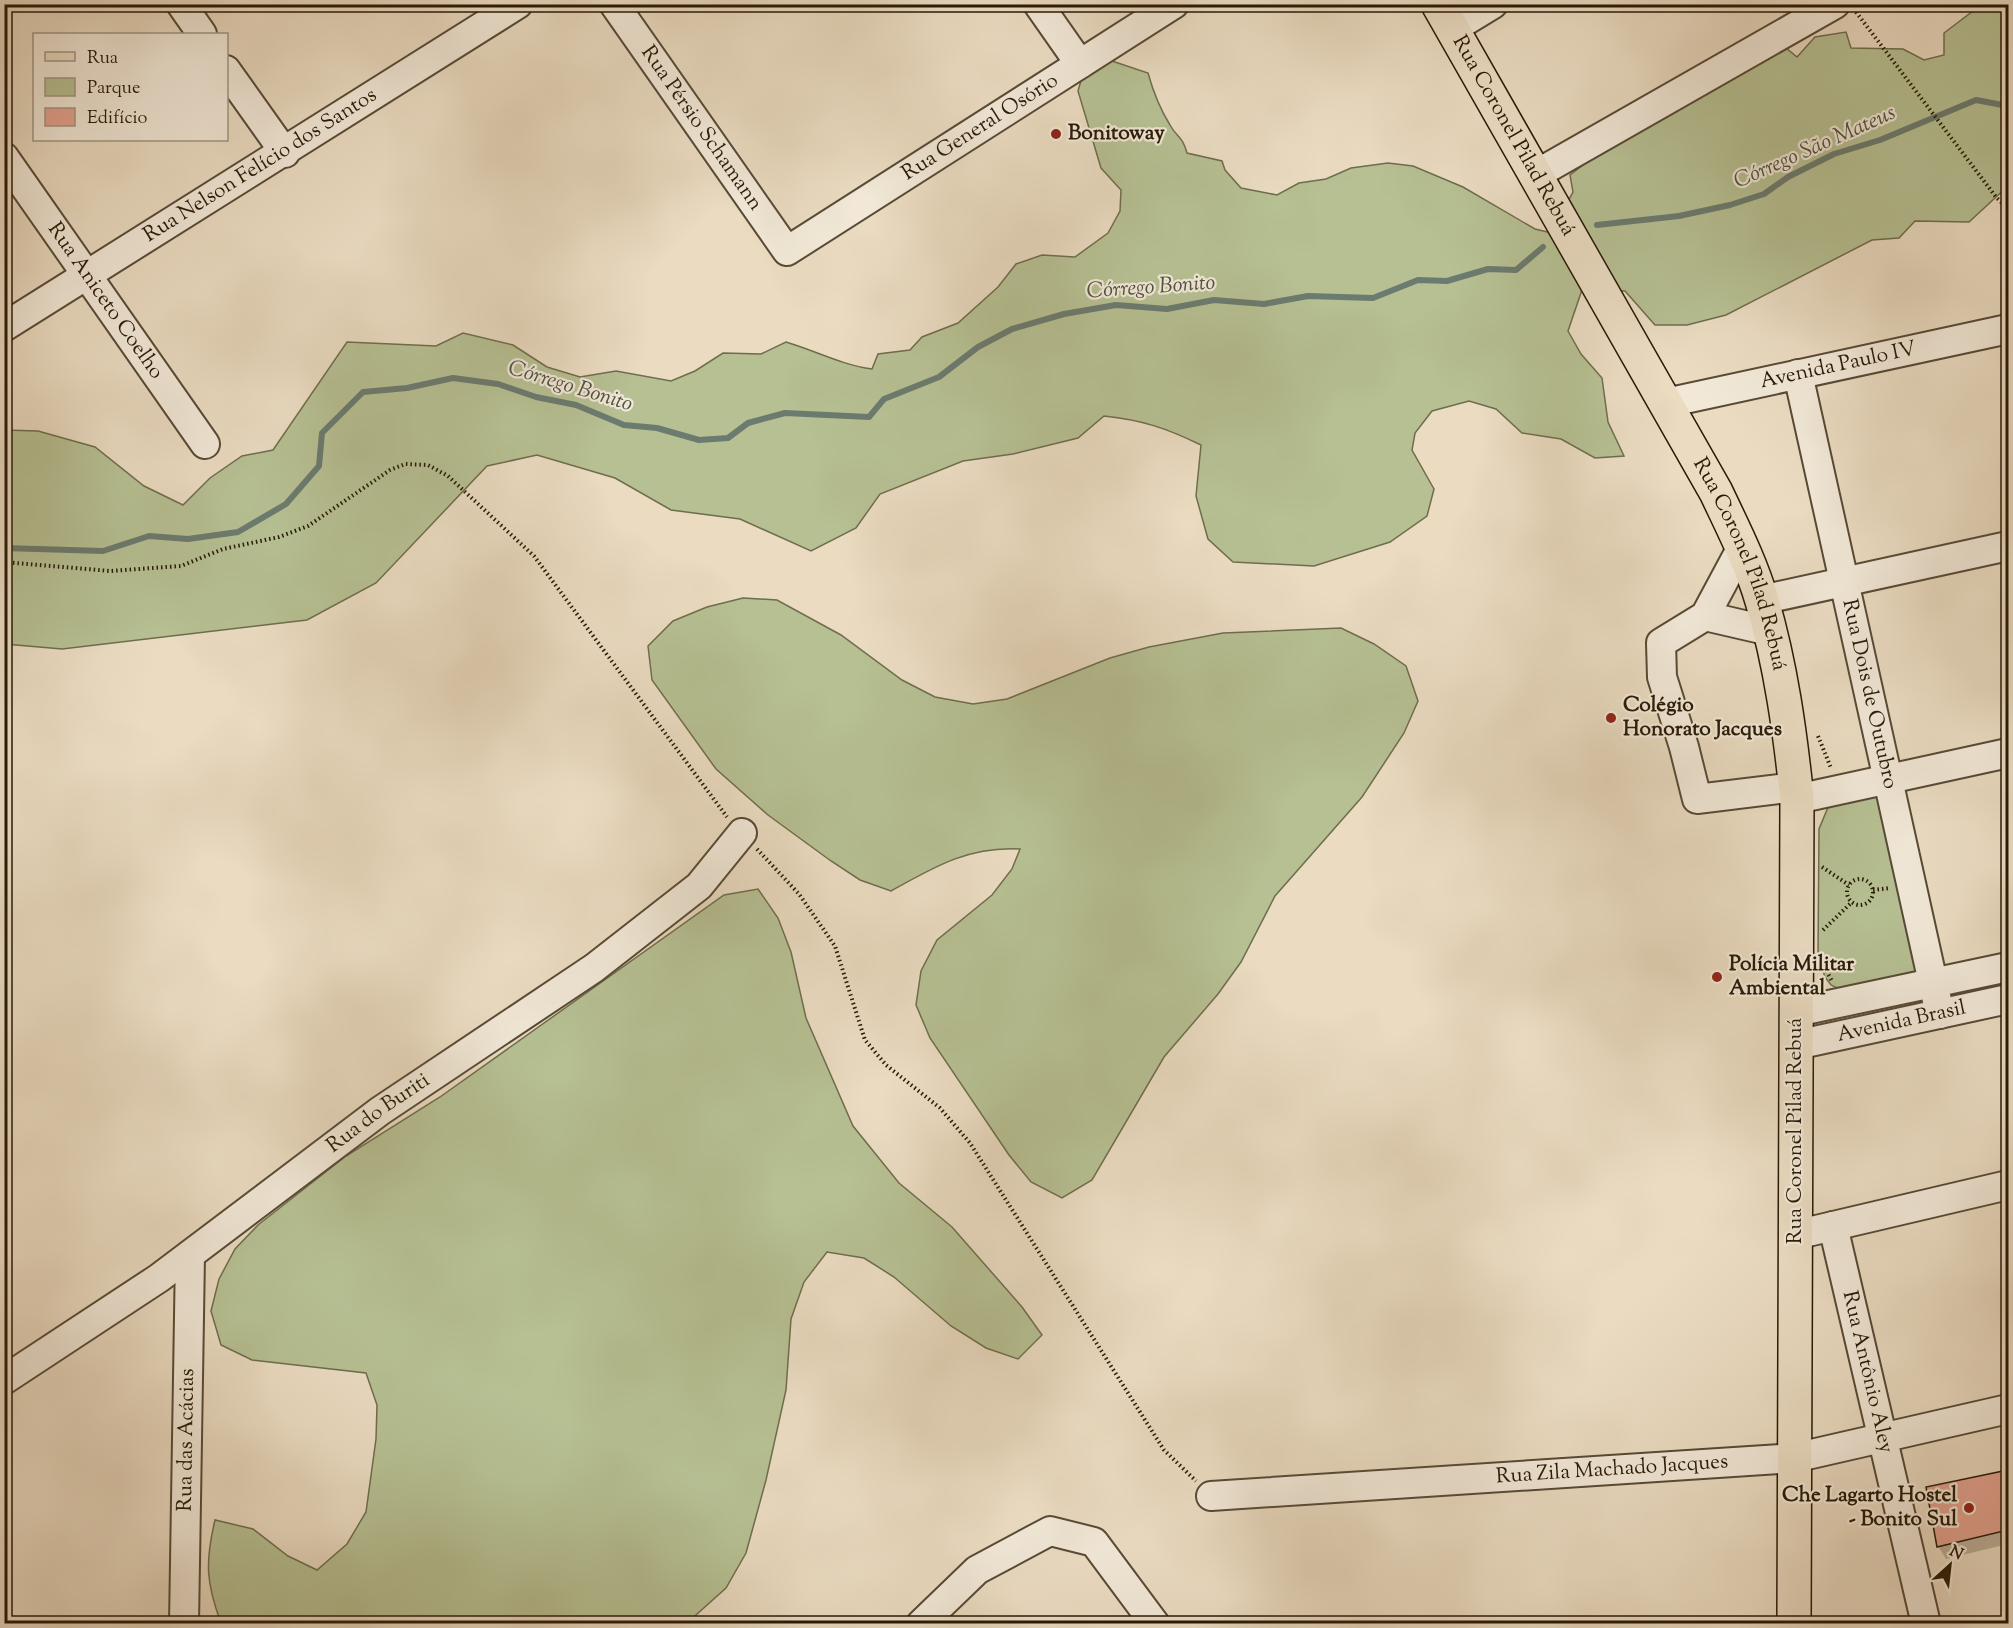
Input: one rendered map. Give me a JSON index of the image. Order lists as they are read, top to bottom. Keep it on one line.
{"streets":{"main road":["Rua Coronel Pilad Rebuá"],"street":["Rua Pérsio Schamann","Rua General Osório","Rua Nelson Felício dos Santos","Rua Aniceto Coelho","Avenida Paulo IV","Rua Dois de Outubro","Avenida Brasil","Rua do Buriti","Rua Antônio Aley","Rua das Acácias","Rua Zila Machado Jacques"]},"crossings":[["Rua Pérsio Schamann","Rua General Osório"],["Rua Coronel Pilad Rebuá","Avenida Paulo IV"],["Rua Coronel Pilad Rebuá","Avenida Brasil"],["Rua Coronel Pilad Rebuá","Rua Zila Machado Jacques"],["Rua Nelson Felício dos Santos","Rua Aniceto Coelho"],["Avenida Paulo IV","Rua Dois de Outubro"],["Rua Dois de Outubro","Avenida Brasil"],["Rua do Buriti","Rua das Acácias"],["Rua Antônio Aley","Rua Zila Machado Jacques"]],"water":["Córrego São Mateus","Córrego Bonito"],"places":["Bonitoway","Colégio Honorato Jacques","Polícia Militar Ambiental","Che Lagarto Hostel - Bonito Sul"],"legend":["Rua","Parque","Edifício"],"north":"top right"}
